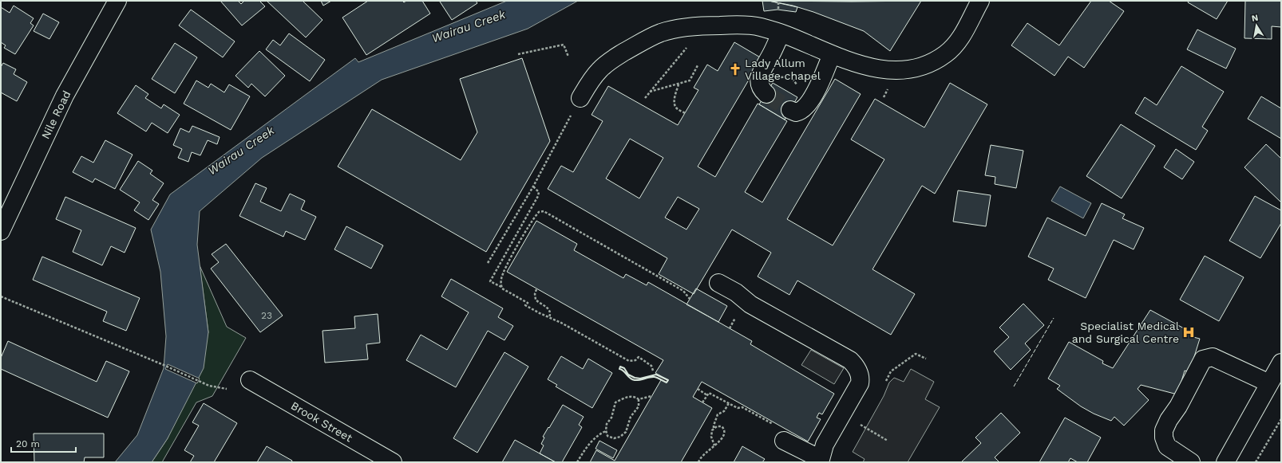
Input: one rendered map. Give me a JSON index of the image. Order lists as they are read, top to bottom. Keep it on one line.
{"streets":{"street":["Nile Road","Brook Street"]},"water":["Wairau Creek"],"places":{"church":["Lady Allum Village chapel"],"hospital":["Specialist Medical and Surgical Centre"]},"house_numbers":["23"],"scale_bar":"20 m","north":"top"}
